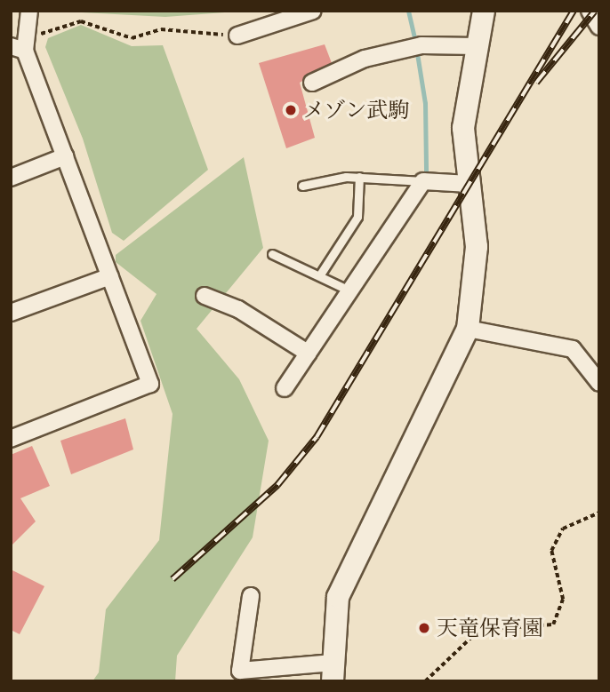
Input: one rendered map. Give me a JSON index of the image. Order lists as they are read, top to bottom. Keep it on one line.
{"places":["メゾン武駒","天竜保育園"]}
